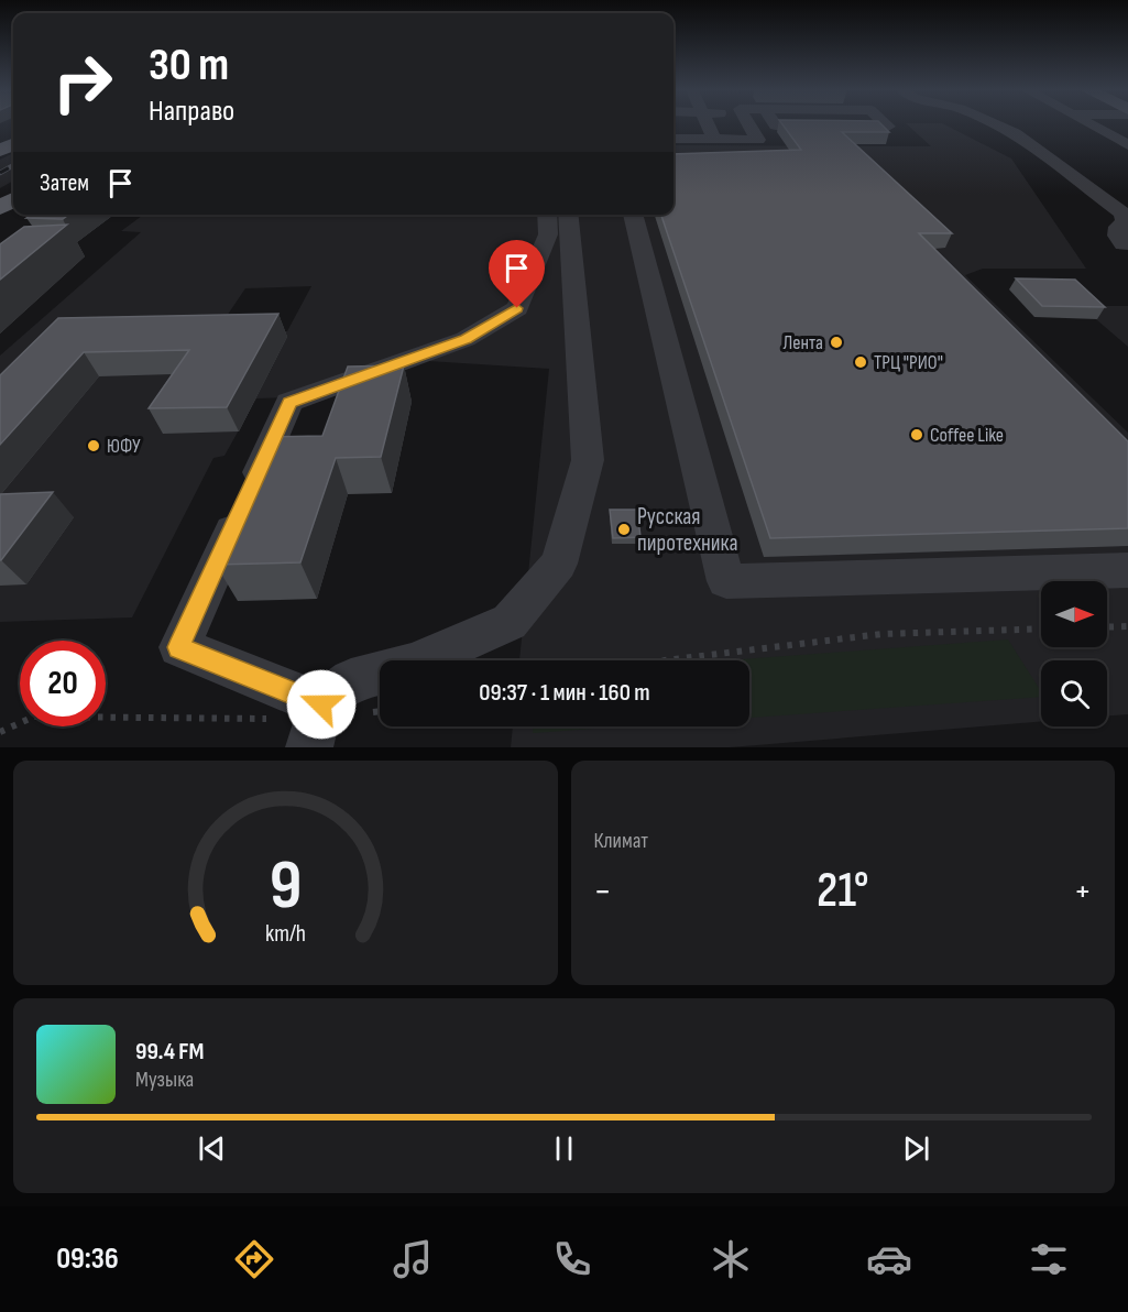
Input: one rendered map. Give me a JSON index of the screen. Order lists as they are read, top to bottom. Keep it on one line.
{"places":["Лента","ТРЦ \"РИО\"","Coffee Like","ЮФУ","Русская пиротехника"],"north":"right","page":{"turn":["30 m","Направо"],"then":"Затем","limit":"20","trip":"09:37 · 1 мин · 160 m","tile":"Климат","heat":["−","21°","+"],"song":["99.4 FM","Музыка"],"tabs":"09:36","gauge":["9","km/h"]}}
